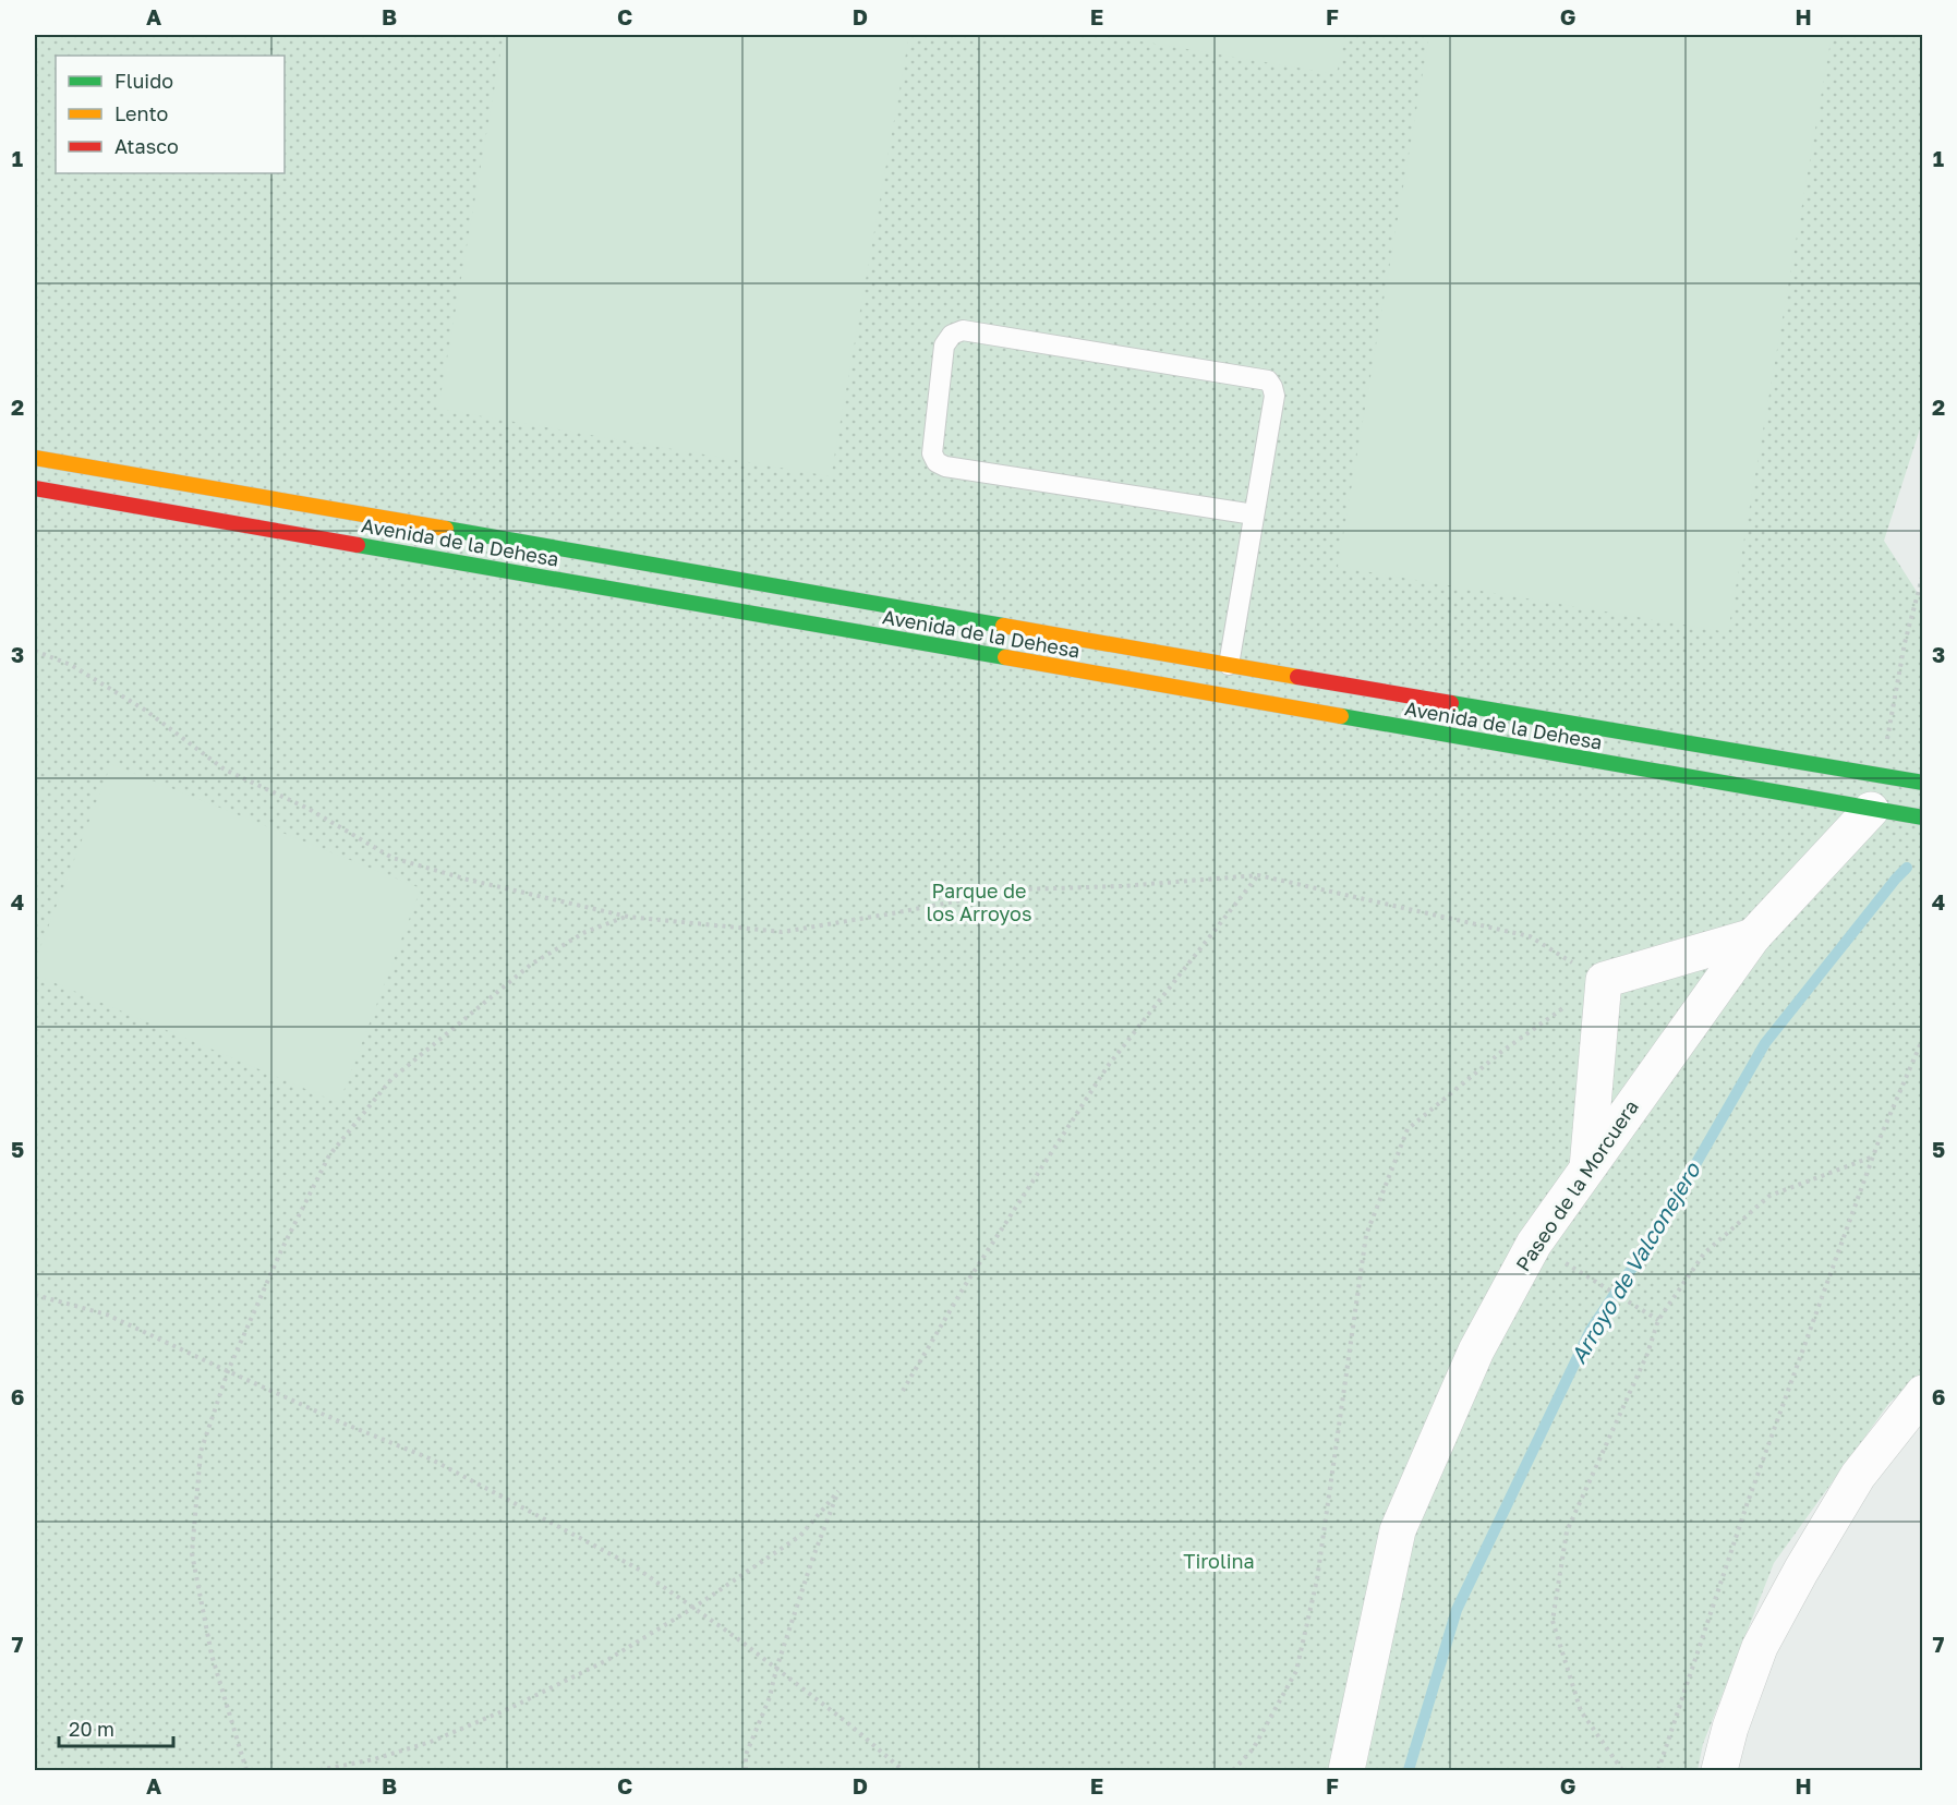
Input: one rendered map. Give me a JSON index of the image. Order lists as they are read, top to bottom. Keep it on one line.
{"streets":{"street":["Avenida de la Dehesa","Paseo de la Morcuera"]},"crossings":[["Avenida de la Dehesa","Paseo de la Morcuera"]],"water":["Arroyo de Valconejero"],"parks":["Parque de los Arroyos","Tirolina"],"legend":["Fluido","Lento","Atasco"],"scale_bar":"20 m","grid":{"columns":["A","B","C","D","E","F","G","H"],"rows":["1","2","3","4","5","6","7"]}}
